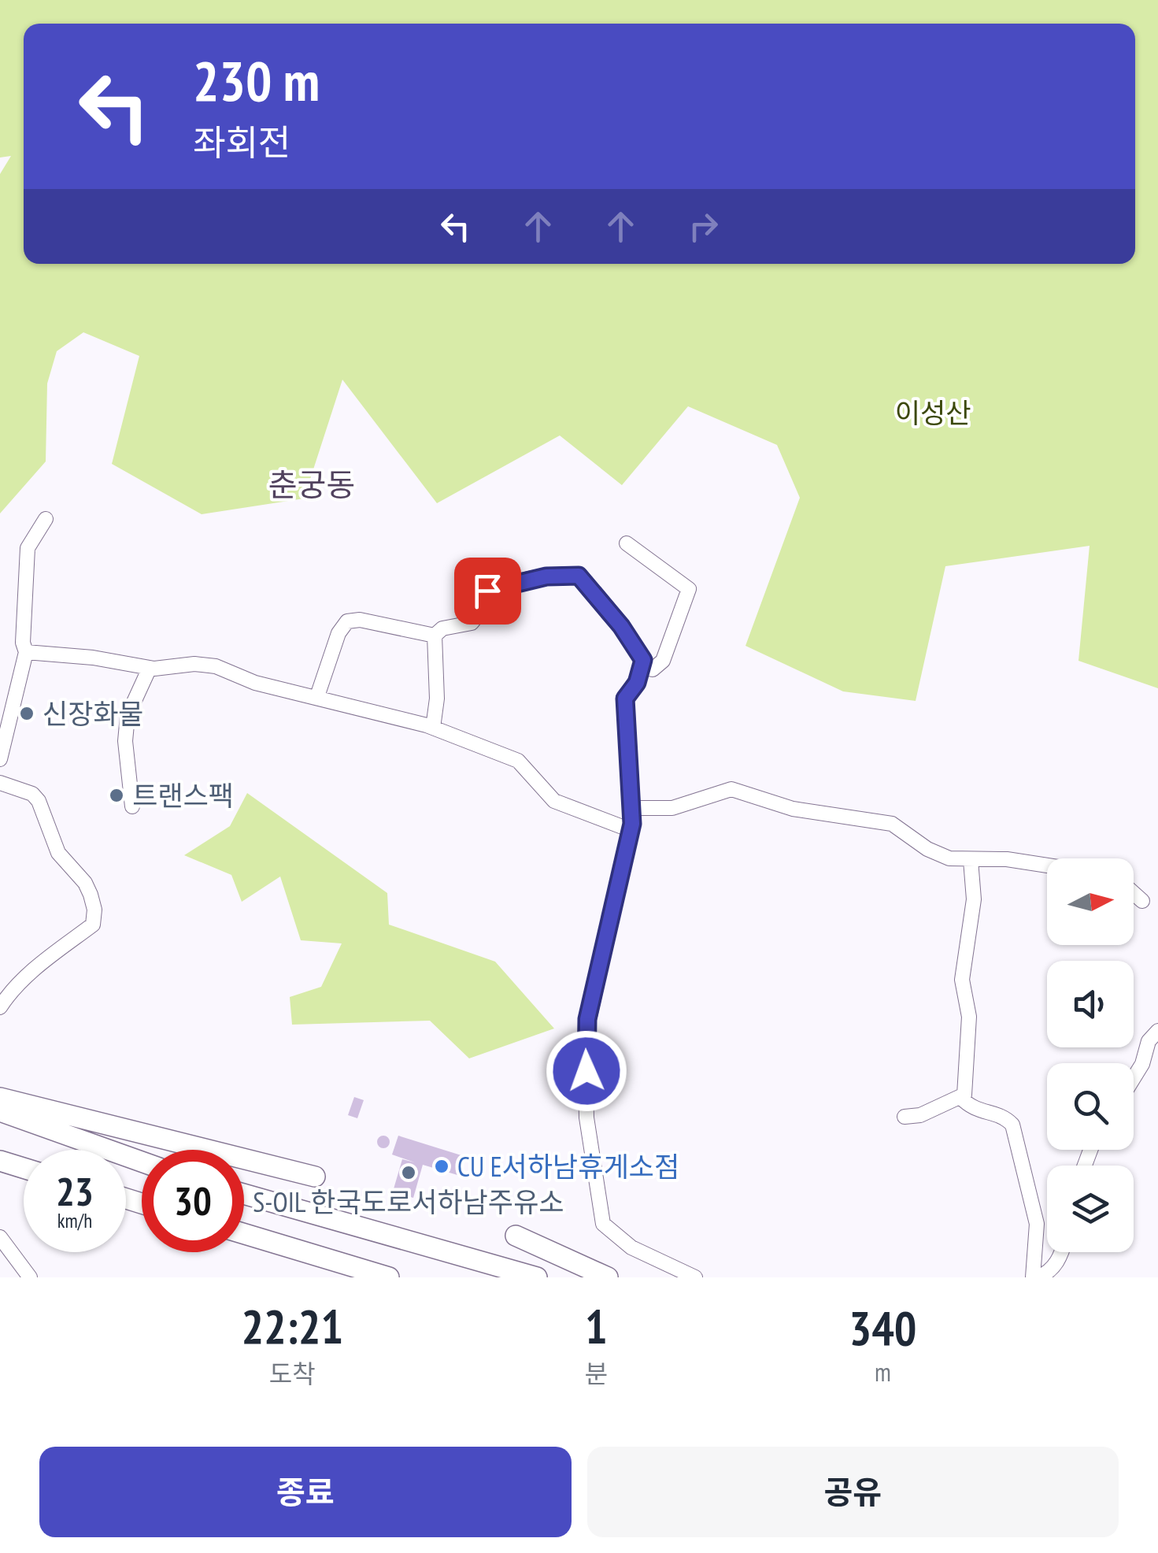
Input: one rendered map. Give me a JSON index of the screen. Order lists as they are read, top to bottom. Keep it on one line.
{"districts":["춘궁동"],"parks":["이성산"],"places":["신장화물","트랜스팩","CU E서하남휴게소점","S-OIL 한국도로서하남주유소"],"north":"right","page":{"turn":["230 m","좌회전"],"speed":"23 km/h","limit":"30","eta":["22:21","도착","1","분","340","m"],"buttons":["종료","공유"]}}
